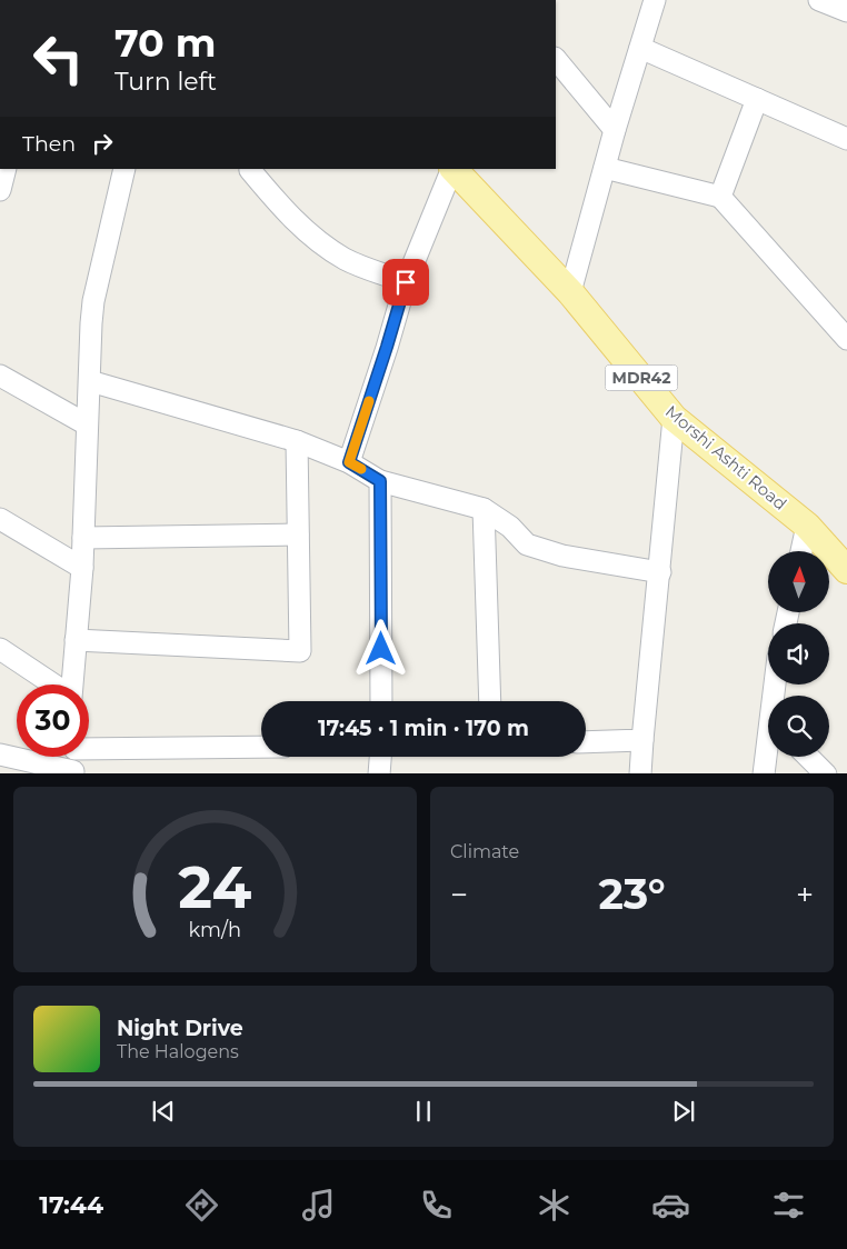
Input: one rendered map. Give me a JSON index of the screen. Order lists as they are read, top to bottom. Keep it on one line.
{"streets":{"main road":["MDR42","Morshi Ashti Road"]},"north":"top","page":{"turn":["70 m","Turn left"],"then":"Then","limit":"30","trip":"17:45 · 1 min · 170 m","tile":"Climate","heat":["−","23°","+"],"song":["Night Drive","The Halogens"],"tabs":"17:44","gauge":["24","km/h"]}}
